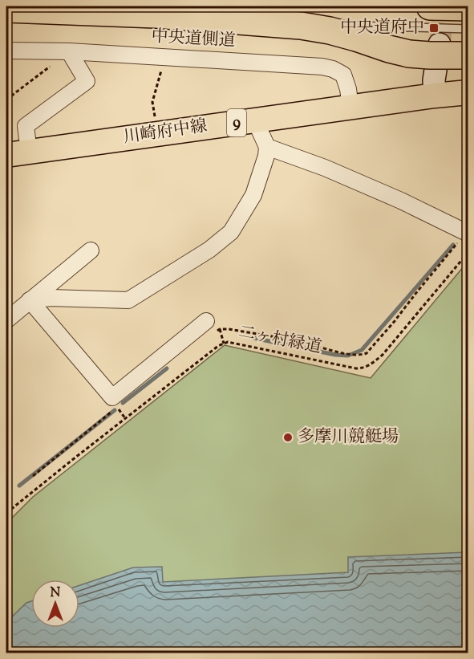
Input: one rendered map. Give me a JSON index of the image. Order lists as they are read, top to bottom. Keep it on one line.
{"streets":{"main road":["9","川崎府中線"],"street":["中央道側道"],"path":["二ヶ村緑道"]},"crossings":[["中央道側道","川崎府中線"]],"places":{"transit":["中央道府中"],"other":["多摩川競艇場"]},"north":"top"}
